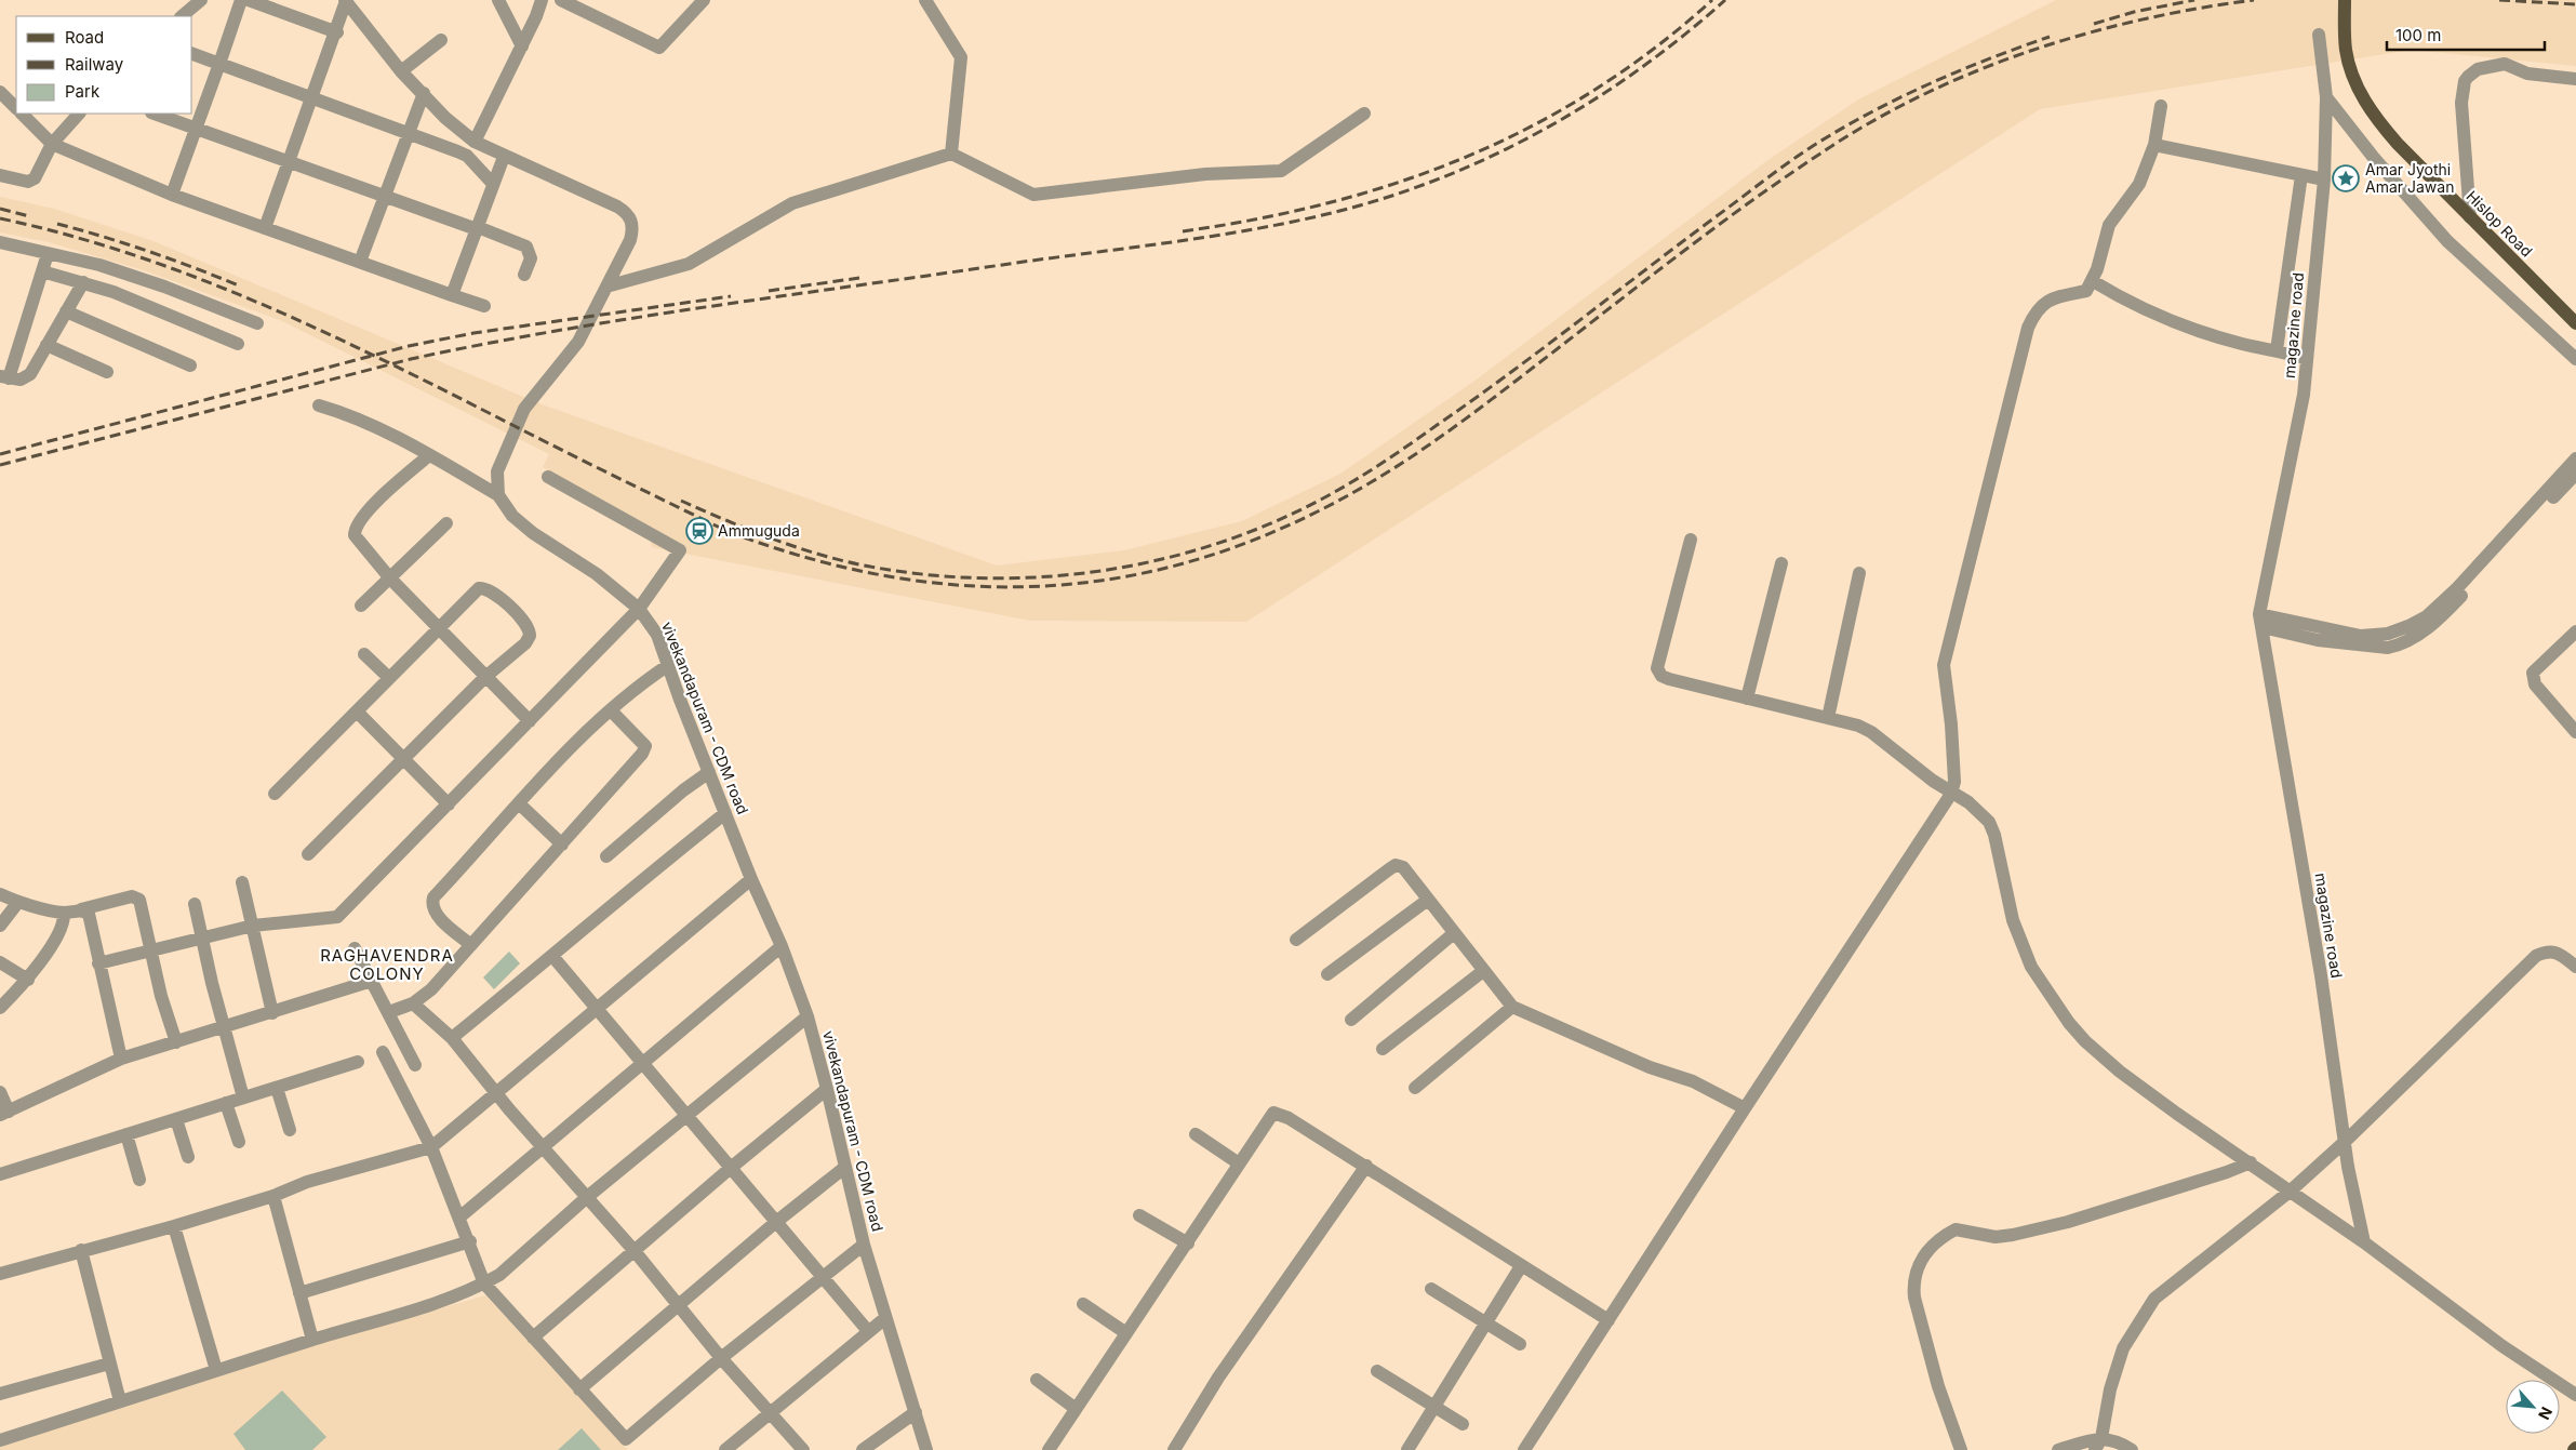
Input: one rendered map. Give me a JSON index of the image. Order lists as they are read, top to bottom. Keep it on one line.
{"streets":{"main road":["Hislop Road"],"street":["magazine road","vivekandapuram - CDM road"]},"districts":["RAGHAVENDRA COLONY"],"places":{"place":["Amar Jyothi Amar Jawan"],"station":["Ammuguda"]},"legend":["Road","Railway","Park"],"scale_bar":"100 m","north":"bottom right"}
